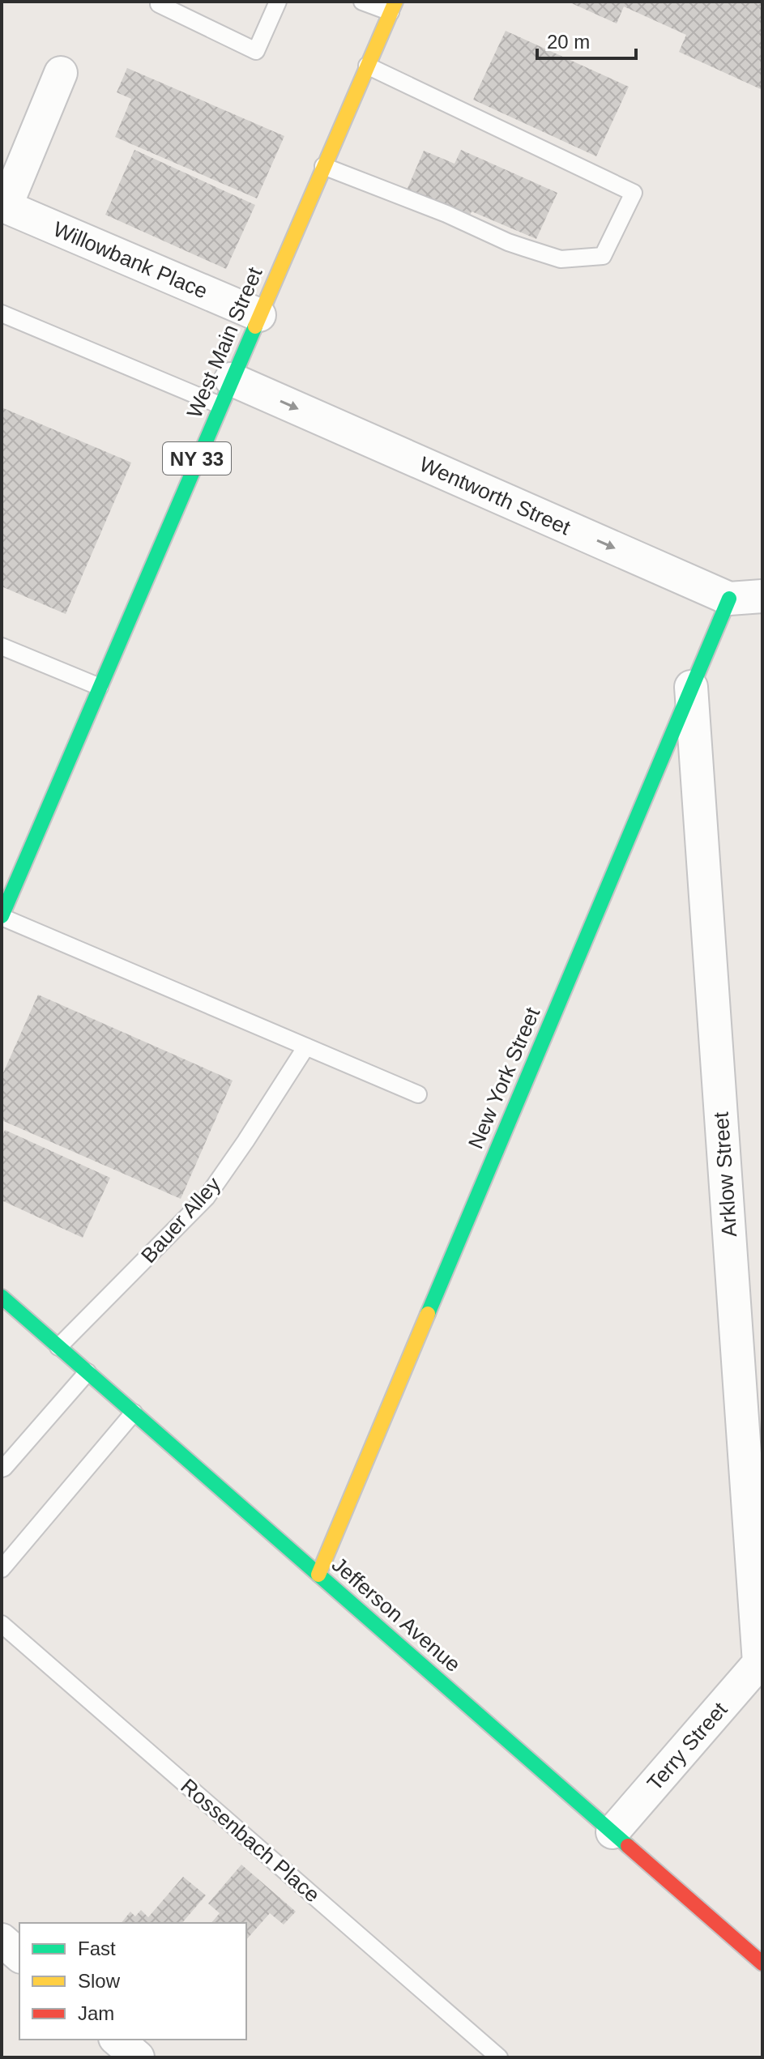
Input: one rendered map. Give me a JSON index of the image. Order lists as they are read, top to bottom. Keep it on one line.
{"streets":{"main road":["West Main Street","NY 33","New York Street","Jefferson Avenue"],"street":["Willowbank Place","Wentworth Street","Arklow Street","Terry Street"],"lane":["Bauer Alley","Rossenbach Place"]},"crossings":[["Willowbank Place","West Main Street"],["West Main Street","Wentworth Street"],["Wentworth Street","New York Street"],["New York Street","Arklow Street"],["New York Street","Jefferson Avenue"],["Arklow Street","Terry Street"],["Bauer Alley","Jefferson Avenue"],["Jefferson Avenue","Terry Street"]],"one_way":["Wentworth Street"],"legend":["Fast","Slow","Jam"],"scale_bar":"20 m"}
